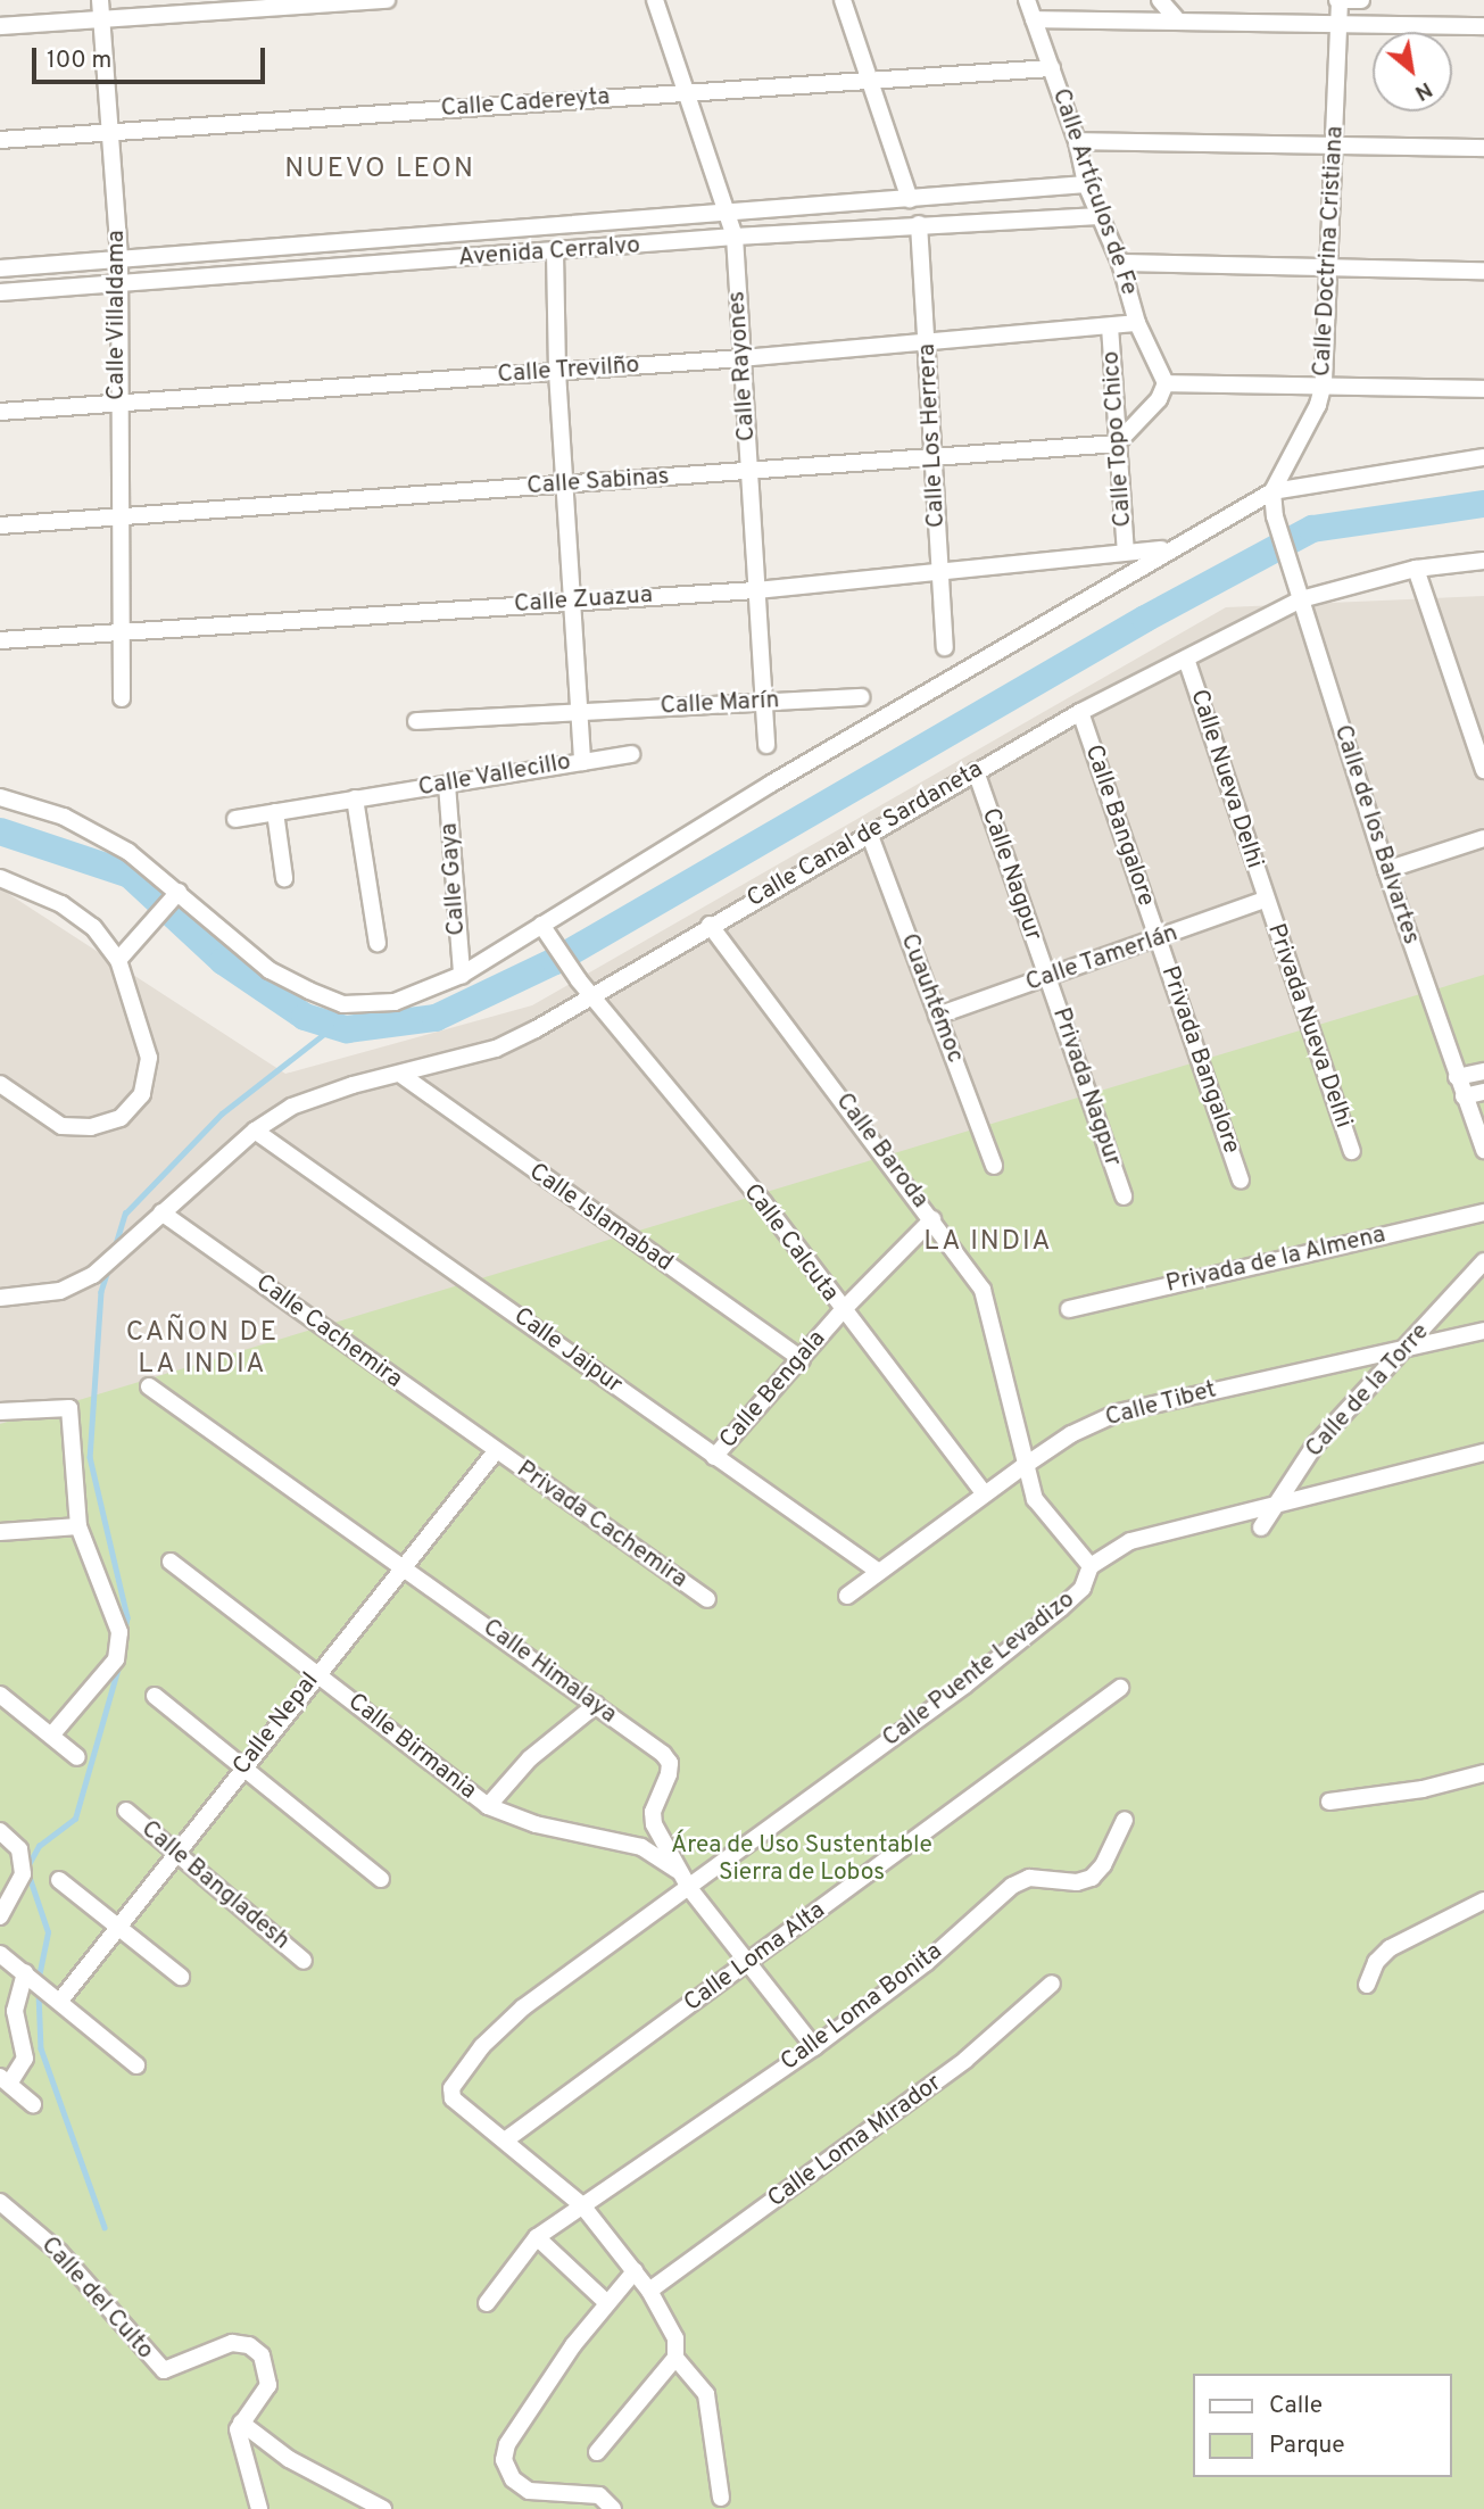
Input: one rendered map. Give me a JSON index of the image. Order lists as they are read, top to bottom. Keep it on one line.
{"streets":{"street":["Calle Cadereyta","Calle Artículos de Fe","Calle Doctrina Cristiana","Avenida Cerralvo","Calle Villaldama","Calle Rayones","Calle Trevilño","Calle Los Herrera","Calle Topo Chico","Calle Sabinas","Calle Zuazua","Calle Marín","Calle Vallecillo","Calle Nueva Delhi","Calle Bangalore","Calle Canal de Sardaneta","Calle de los Balvartes","Calle Nagpur","Calle Gaya","Calle Tamerlán","Cuauhtémoc","Privada Nueva Delhi","Privada Bangalore","Privada Nagpur","Calle Baroda","Calle Islamabad","Calle Calcuta","Privada de la Almena","Calle Cachemira","Calle Jaipur","Calle Bengala","Calle de la Torre","Calle Tibet","Privada Cachemira","Calle Puente Levadizo","Calle Himalaya","Calle Nepal","Calle Birmania","Calle Bangladesh","Calle Loma Alta","Calle Loma Bonita","Calle Loma Mirador","Calle del Culto"]},"crossings":[["Calle Cadereyta","Calle Artículos de Fe"],["Calle Cadereyta","Calle Villaldama"],["Calle Cadereyta","Calle Rayones"],["Calle Artículos de Fe","Avenida Cerralvo"],["Calle Artículos de Fe","Calle Trevilño"],["Calle Doctrina Cristiana","Calle de los Balvartes"],["Avenida Cerralvo","Calle Villaldama"],["Avenida Cerralvo","Calle Rayones"],["Avenida Cerralvo","Calle Los Herrera"],["Avenida Cerralvo","Calle Vallecillo"],["Calle Villaldama","Calle Trevilño"],["Calle Villaldama","Calle Sabinas"],["Calle Villaldama","Calle Zuazua"],["Calle Rayones","Calle Trevilño"],["Calle Rayones","Calle Sabinas"],["Calle Rayones","Calle Zuazua"],["Calle Rayones","Calle Marín"],["Calle Trevilño","Calle Los Herrera"],["Calle Trevilño","Calle Topo Chico"],["Calle Trevilño","Calle Vallecillo"],["Calle Los Herrera","Calle Sabinas"],["Calle Los Herrera","Calle Zuazua"],["Calle Topo Chico","Calle Sabinas"],["Calle Topo Chico","Calle Zuazua"],["Calle Sabinas","Calle Vallecillo"],["Calle Zuazua","Calle Vallecillo"],["Calle Marín","Calle Vallecillo"],["Calle Vallecillo","Calle Gaya"],["Calle Nueva Delhi","Calle Canal de Sardaneta"],["Calle Nueva Delhi","Calle Tamerlán"],["Calle Nueva Delhi","Privada Nueva Delhi"],["Calle Bangalore","Calle Canal de Sardaneta"],["Calle Bangalore","Calle Tamerlán"],["Calle Bangalore","Privada Bangalore"],["Calle Canal de Sardaneta","Calle de los Balvartes"],["Calle Canal de Sardaneta","Calle Nagpur"],["Calle Canal de Sardaneta","Cuauhtémoc"],["Calle Canal de Sardaneta","Calle Baroda"],["Calle Canal de Sardaneta","Calle Islamabad"],["Calle Canal de Sardaneta","Calle Calcuta"],["Calle Canal de Sardaneta","Calle Cachemira"],["Calle Canal de Sardaneta","Calle Jaipur"],["Calle Nagpur","Calle Tamerlán"],["Calle Nagpur","Privada Nagpur"],["Calle Tamerlán","Cuauhtémoc"],["Calle Tamerlán","Privada Nueva Delhi"],["Calle Tamerlán","Privada Bangalore"],["Calle Tamerlán","Privada Nagpur"],["Calle Baroda","Calle Bengala"],["Calle Baroda","Calle Tibet"],["Calle Baroda","Calle Puente Levadizo"],["Calle Islamabad","Calle Bengala"],["Calle Calcuta","Calle Bengala"],["Calle Calcuta","Calle Tibet"],["Calle Cachemira","Privada Cachemira"],["Calle Cachemira","Calle Nepal"],["Calle Jaipur","Calle Bengala"],["Calle Jaipur","Calle Tibet"],["Calle de la Torre","Calle Tibet"],["Calle de la Torre","Calle Puente Levadizo"],["Privada Cachemira","Calle Nepal"],["Calle Puente Levadizo","Calle Himalaya"],["Calle Puente Levadizo","Calle Birmania"],["Calle Puente Levadizo","Calle Loma Alta"],["Calle Himalaya","Calle Nepal"],["Calle Himalaya","Calle Birmania"],["Calle Himalaya","Calle Loma Alta"],["Calle Himalaya","Calle Loma Bonita"],["Calle Nepal","Calle Birmania"],["Calle Nepal","Calle Bangladesh"]],"districts":["NUEVO LEON","LA INDIA","CAÑON DE LA INDIA"],"parks":["Área de Uso Sustentable Sierra de Lobos"],"legend":["Calle","Parque"],"scale_bar":"100 m","north":"bottom right"}
